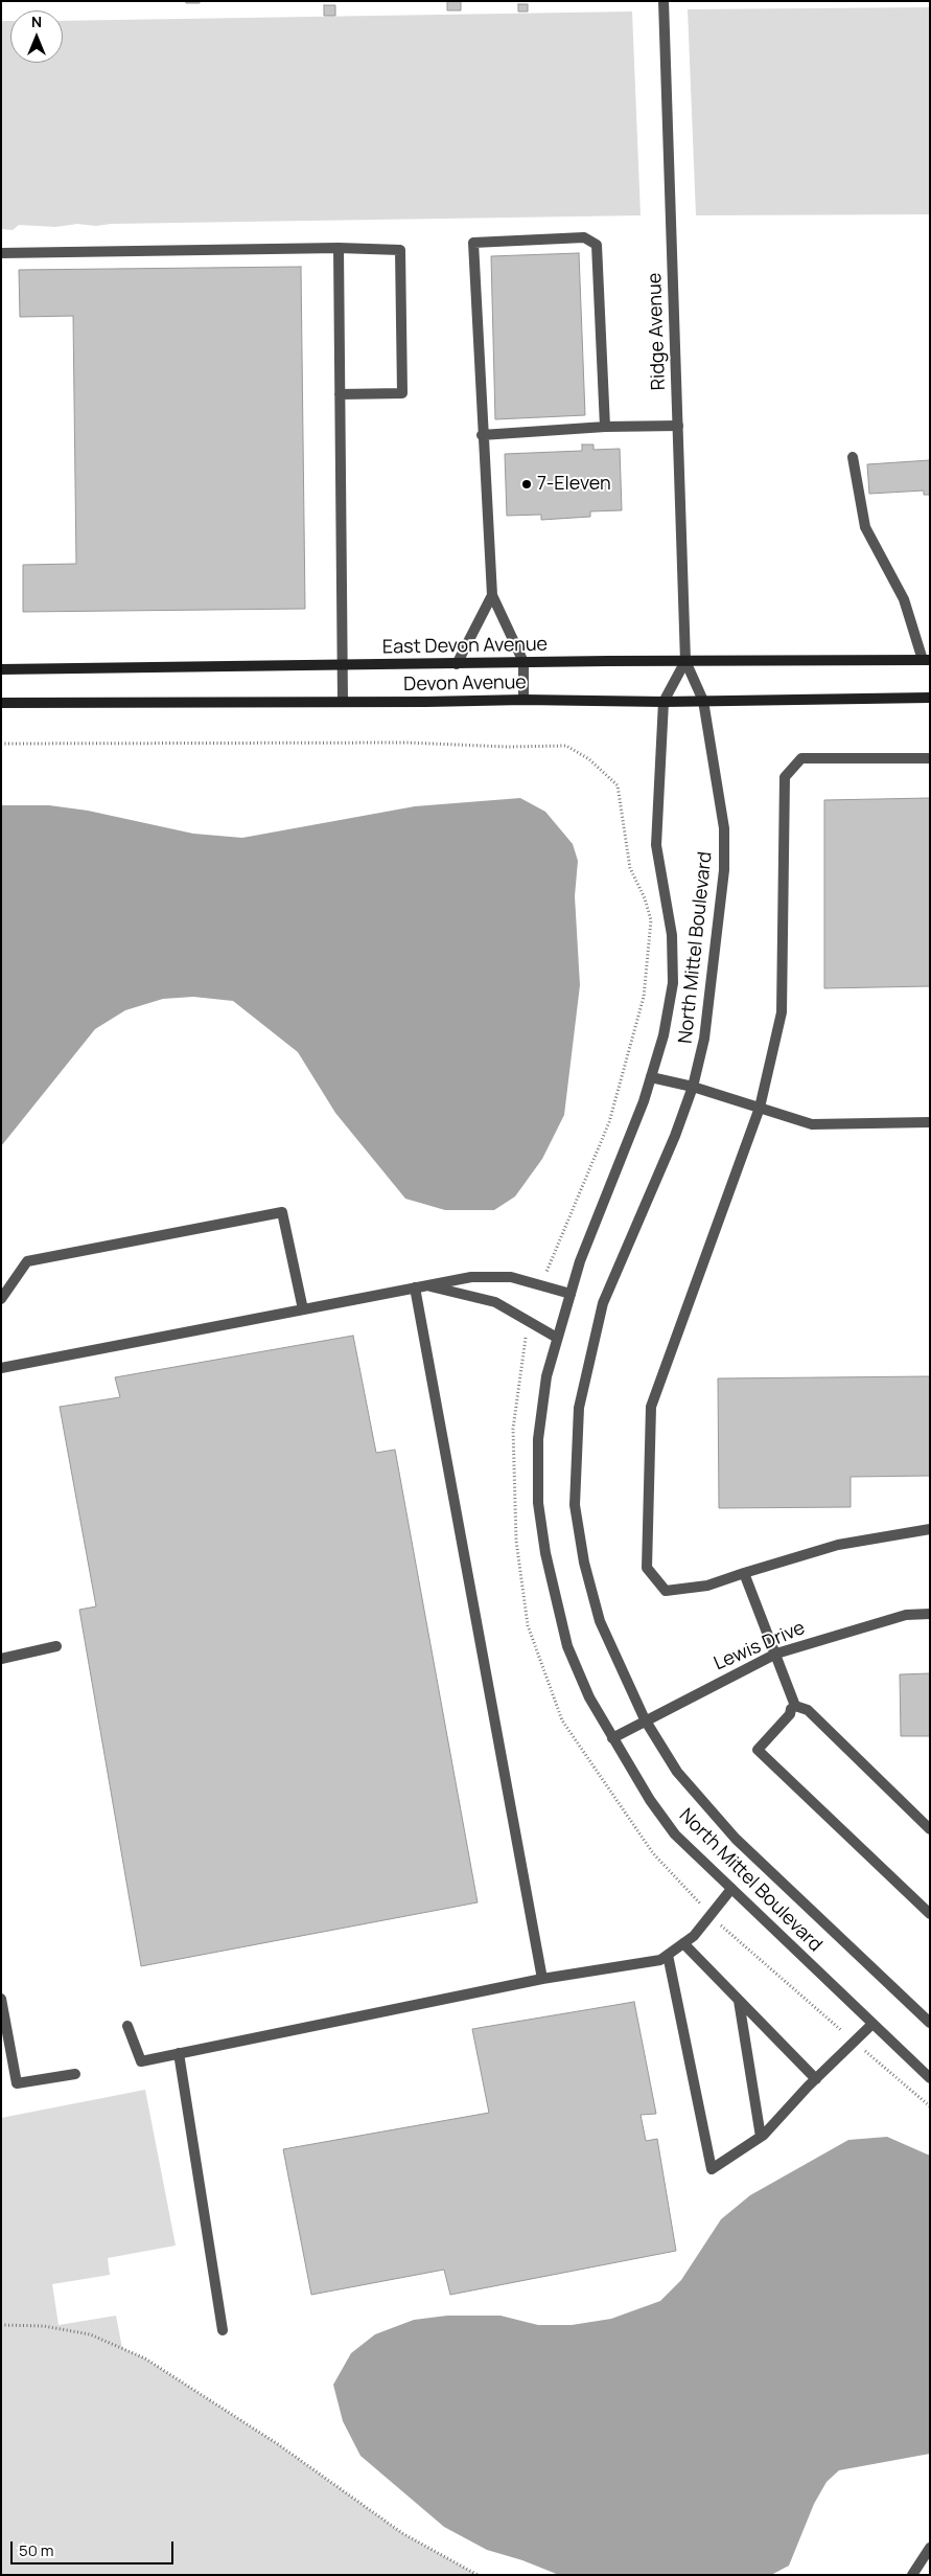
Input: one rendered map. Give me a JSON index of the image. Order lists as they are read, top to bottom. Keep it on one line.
{"streets":{"main road":["East Devon Avenue","Devon Avenue"],"street":["Ridge Avenue","North Mittel Boulevard","Lewis Drive"]},"crossings":[["Ridge Avenue","East Devon Avenue"],["Ridge Avenue","North Mittel Boulevard"],["East Devon Avenue","North Mittel Boulevard"],["Devon Avenue","North Mittel Boulevard"],["North Mittel Boulevard","Lewis Drive"]],"places":["7-Eleven"],"scale_bar":"50 m","north":"top"}
